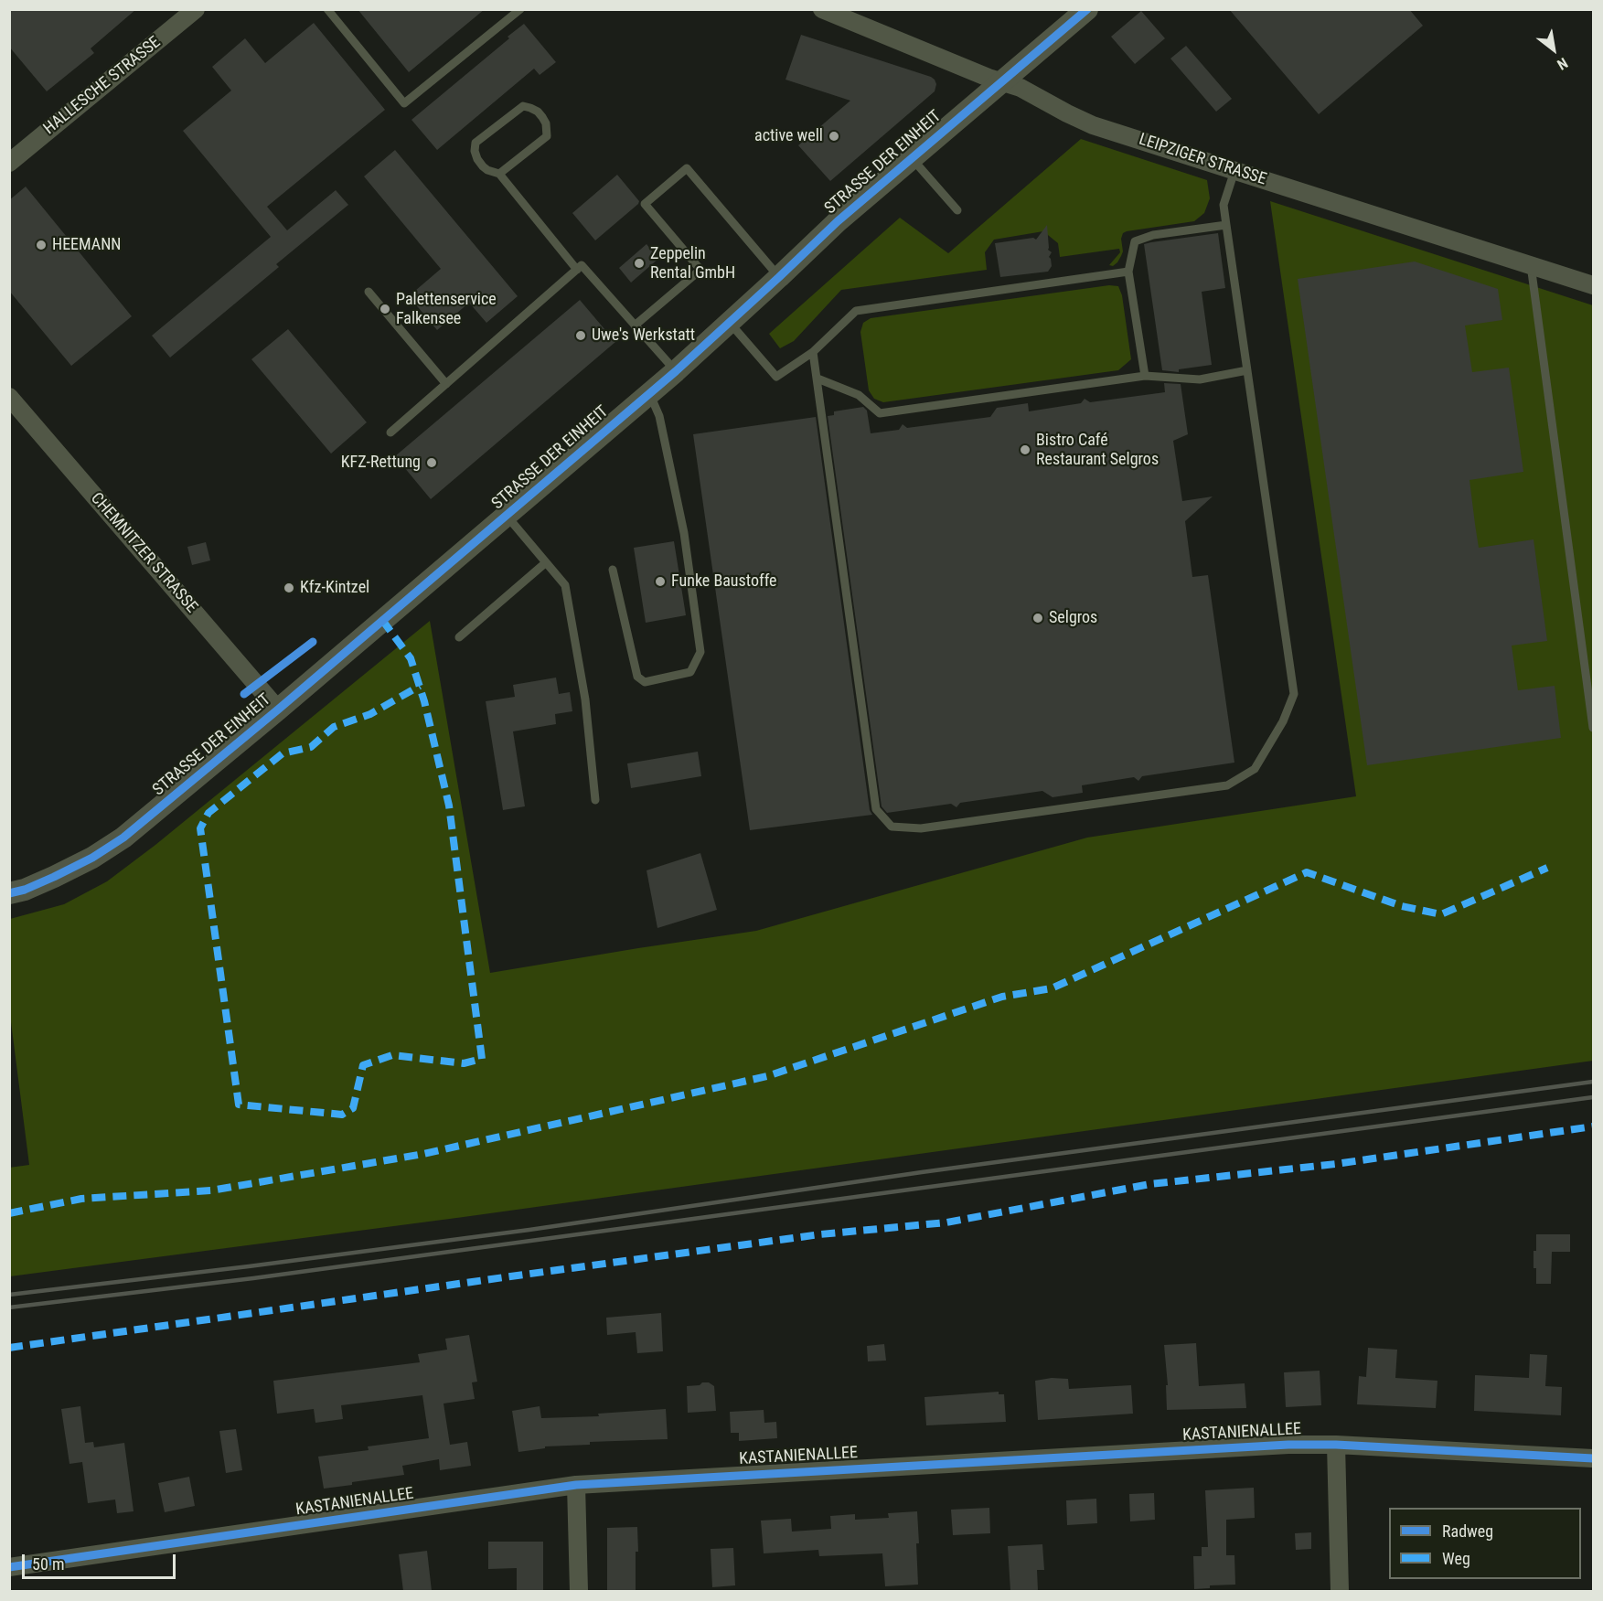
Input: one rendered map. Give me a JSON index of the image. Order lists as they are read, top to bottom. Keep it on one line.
{"streets":{"street":["HALLESCHE STRASSE","LEIPZIGER STRASSE","STRASSE DER EINHEIT","CHEMNITZER STRASSE","KASTANIENALLEE"]},"crossings":[["LEIPZIGER STRASSE","STRASSE DER EINHEIT"],["STRASSE DER EINHEIT","CHEMNITZER STRASSE"]],"places":["active well","HEEMANN","Zeppelin Rental GmbH","Palettenservice Falkensee","Uwe's Werkstatt","Bistro Café Restaurant Selgros","KFZ-Rettung","Funke Baustoffe","Kfz-Kintzel","Selgros"],"legend":["Radweg","Weg"],"scale_bar":"50 m","north":"bottom right"}
